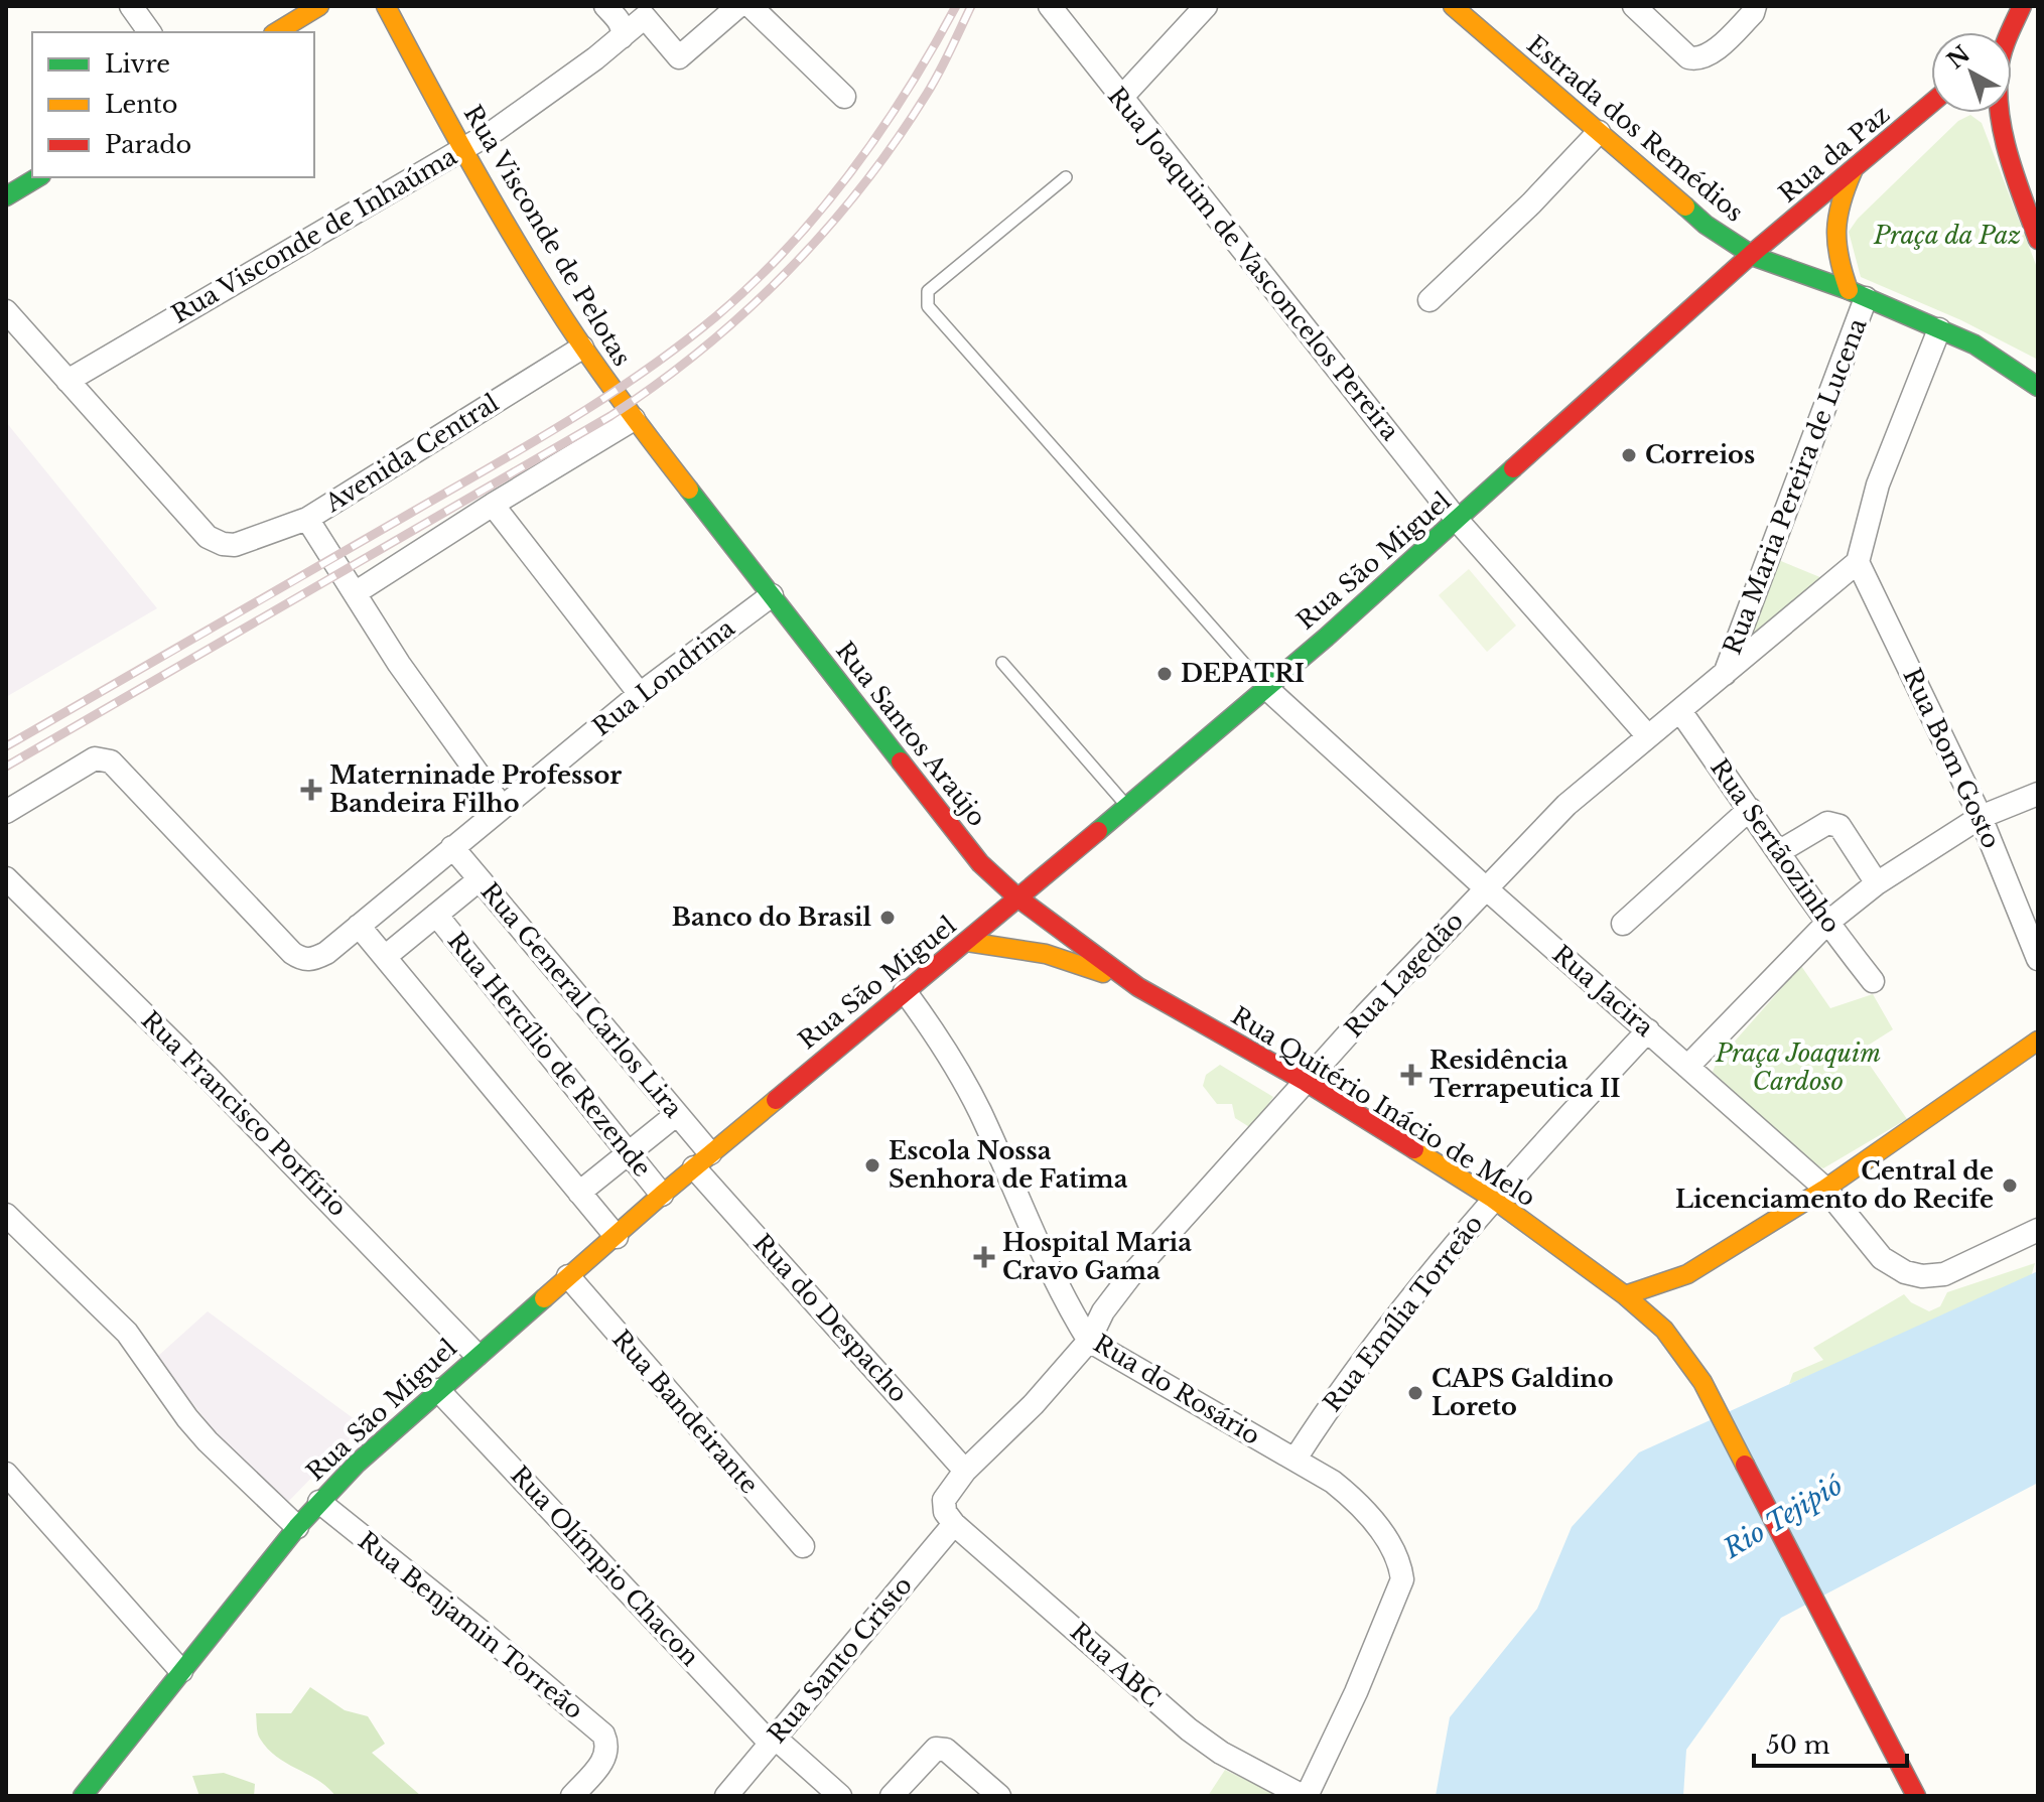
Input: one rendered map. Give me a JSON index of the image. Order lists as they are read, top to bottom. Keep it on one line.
{"streets":{"main road":["Estrada dos Remédios","Rua da Paz","Rua Visconde de Pelotas","Rua São Miguel","Rua Santos Araújo","Rua Quitério Inácio de Melo"],"street":["Rua Visconde de Inhaúma","Rua Joaquim de Vasconcelos Pereira","Avenida Central","Rua Maria Pereira de Lucena","Rua Londrina","Rua Bom Gosto","Rua Sertãozinho","Rua Lagedão","Rua Jacira","Rua General Carlos Lira","Rua Hercílio de Rezende","Rua Francisco Porfírio","Rua Emília Torreão","Rua do Despacho","Rua do Rosário","Rua Bandeirante","Rua Olímpio Chacon","Rua Benjamin Torreão","Rua Santo Cristo","Rua ABC"]},"crossings":[["Estrada dos Remédios","Rua da Paz"],["Estrada dos Remédios","Rua São Miguel"],["Rua da Paz","Rua São Miguel"],["Rua Visconde de Inhaúma","Rua Visconde de Pelotas"],["Rua Visconde de Inhaúma","Avenida Central"],["Rua Visconde de Pelotas","Avenida Central"],["Rua Visconde de Pelotas","Rua Londrina"],["Rua Visconde de Pelotas","Rua Santos Araújo"],["Rua Joaquim de Vasconcelos Pereira","Rua São Miguel"],["Rua Joaquim de Vasconcelos Pereira","Rua Lagedão"],["Rua Maria Pereira de Lucena","Rua Lagedão"],["Rua São Miguel","Rua Santos Araújo"],["Rua São Miguel","Rua Jacira"],["Rua São Miguel","Rua General Carlos Lira"],["Rua São Miguel","Rua Hercílio de Rezende"],["Rua São Miguel","Rua Quitério Inácio de Melo"],["Rua São Miguel","Rua Francisco Porfírio"],["Rua São Miguel","Rua do Despacho"],["Rua São Miguel","Rua do Rosário"],["Rua São Miguel","Rua Bandeirante"],["Rua São Miguel","Rua Olímpio Chacon"],["Rua São Miguel","Rua Benjamin Torreão"],["Rua Londrina","Rua Santos Araújo"],["Rua Londrina","Rua General Carlos Lira"],["Rua Santos Araújo","Rua Quitério Inácio de Melo"],["Rua Bom Gosto","Rua Lagedão"],["Rua Sertãozinho","Rua Lagedão"],["Rua Lagedão","Rua Jacira"],["Rua Lagedão","Rua Quitério Inácio de Melo"],["Rua Lagedão","Rua do Despacho"],["Rua Lagedão","Rua do Rosário"],["Rua Lagedão","Rua Santo Cristo"],["Rua Lagedão","Rua ABC"],["Rua Jacira","Rua Emília Torreão"],["Rua General Carlos Lira","Rua do Despacho"],["Rua Quitério Inácio de Melo","Rua Emília Torreão"],["Rua Emília Torreão","Rua do Rosário"],["Rua do Rosário","Rua ABC"],["Rua Olímpio Chacon","Rua Santo Cristo"],["Rua Santo Cristo","Rua ABC"]],"water":["Rio Tejipió"],"parks":["Praça da Paz","Praça Joaquim Cardoso"],"places":{"other":["Correios","DEPATRI","Banco do Brasil","Escola Nossa Senhora de Fatima","Central de Licenciamento do Recife","CAPS Galdino Loreto"],"health":["Materninade Professor Bandeira Filho","Residência Terrapeutica II","Hospital Maria Cravo Gama"]},"legend":["Livre","Lento","Parado"],"scale_bar":"50 m","north":"top left"}
